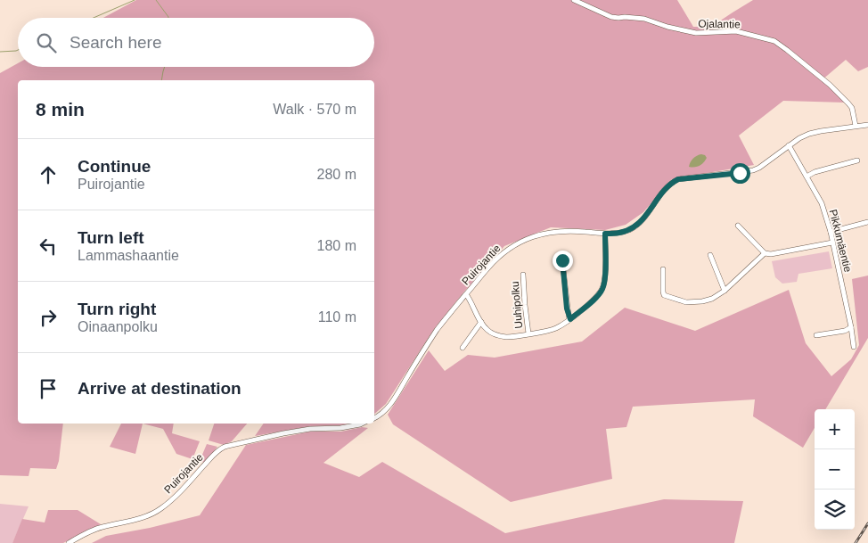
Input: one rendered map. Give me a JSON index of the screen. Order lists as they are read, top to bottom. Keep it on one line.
{"streets":{"street":["Ojalantie","Pikkumäentie","Puirojantie","Uuhipolku"]},"crossings":[["Ojalantie","Puirojantie"],["Pikkumäentie","Puirojantie"],["Puirojantie","Uuhipolku"]],"page":{"search":"Search here","heading":["8 min","Walk · 570 m"],"list":[["Continue","Puirojantie","280 m"],["Turn left","Lammashaantie","180 m"],["Turn right","Oinaanpolku","110 m"],"Arrive at destination"],"map_buttons":["+","−"]}}
